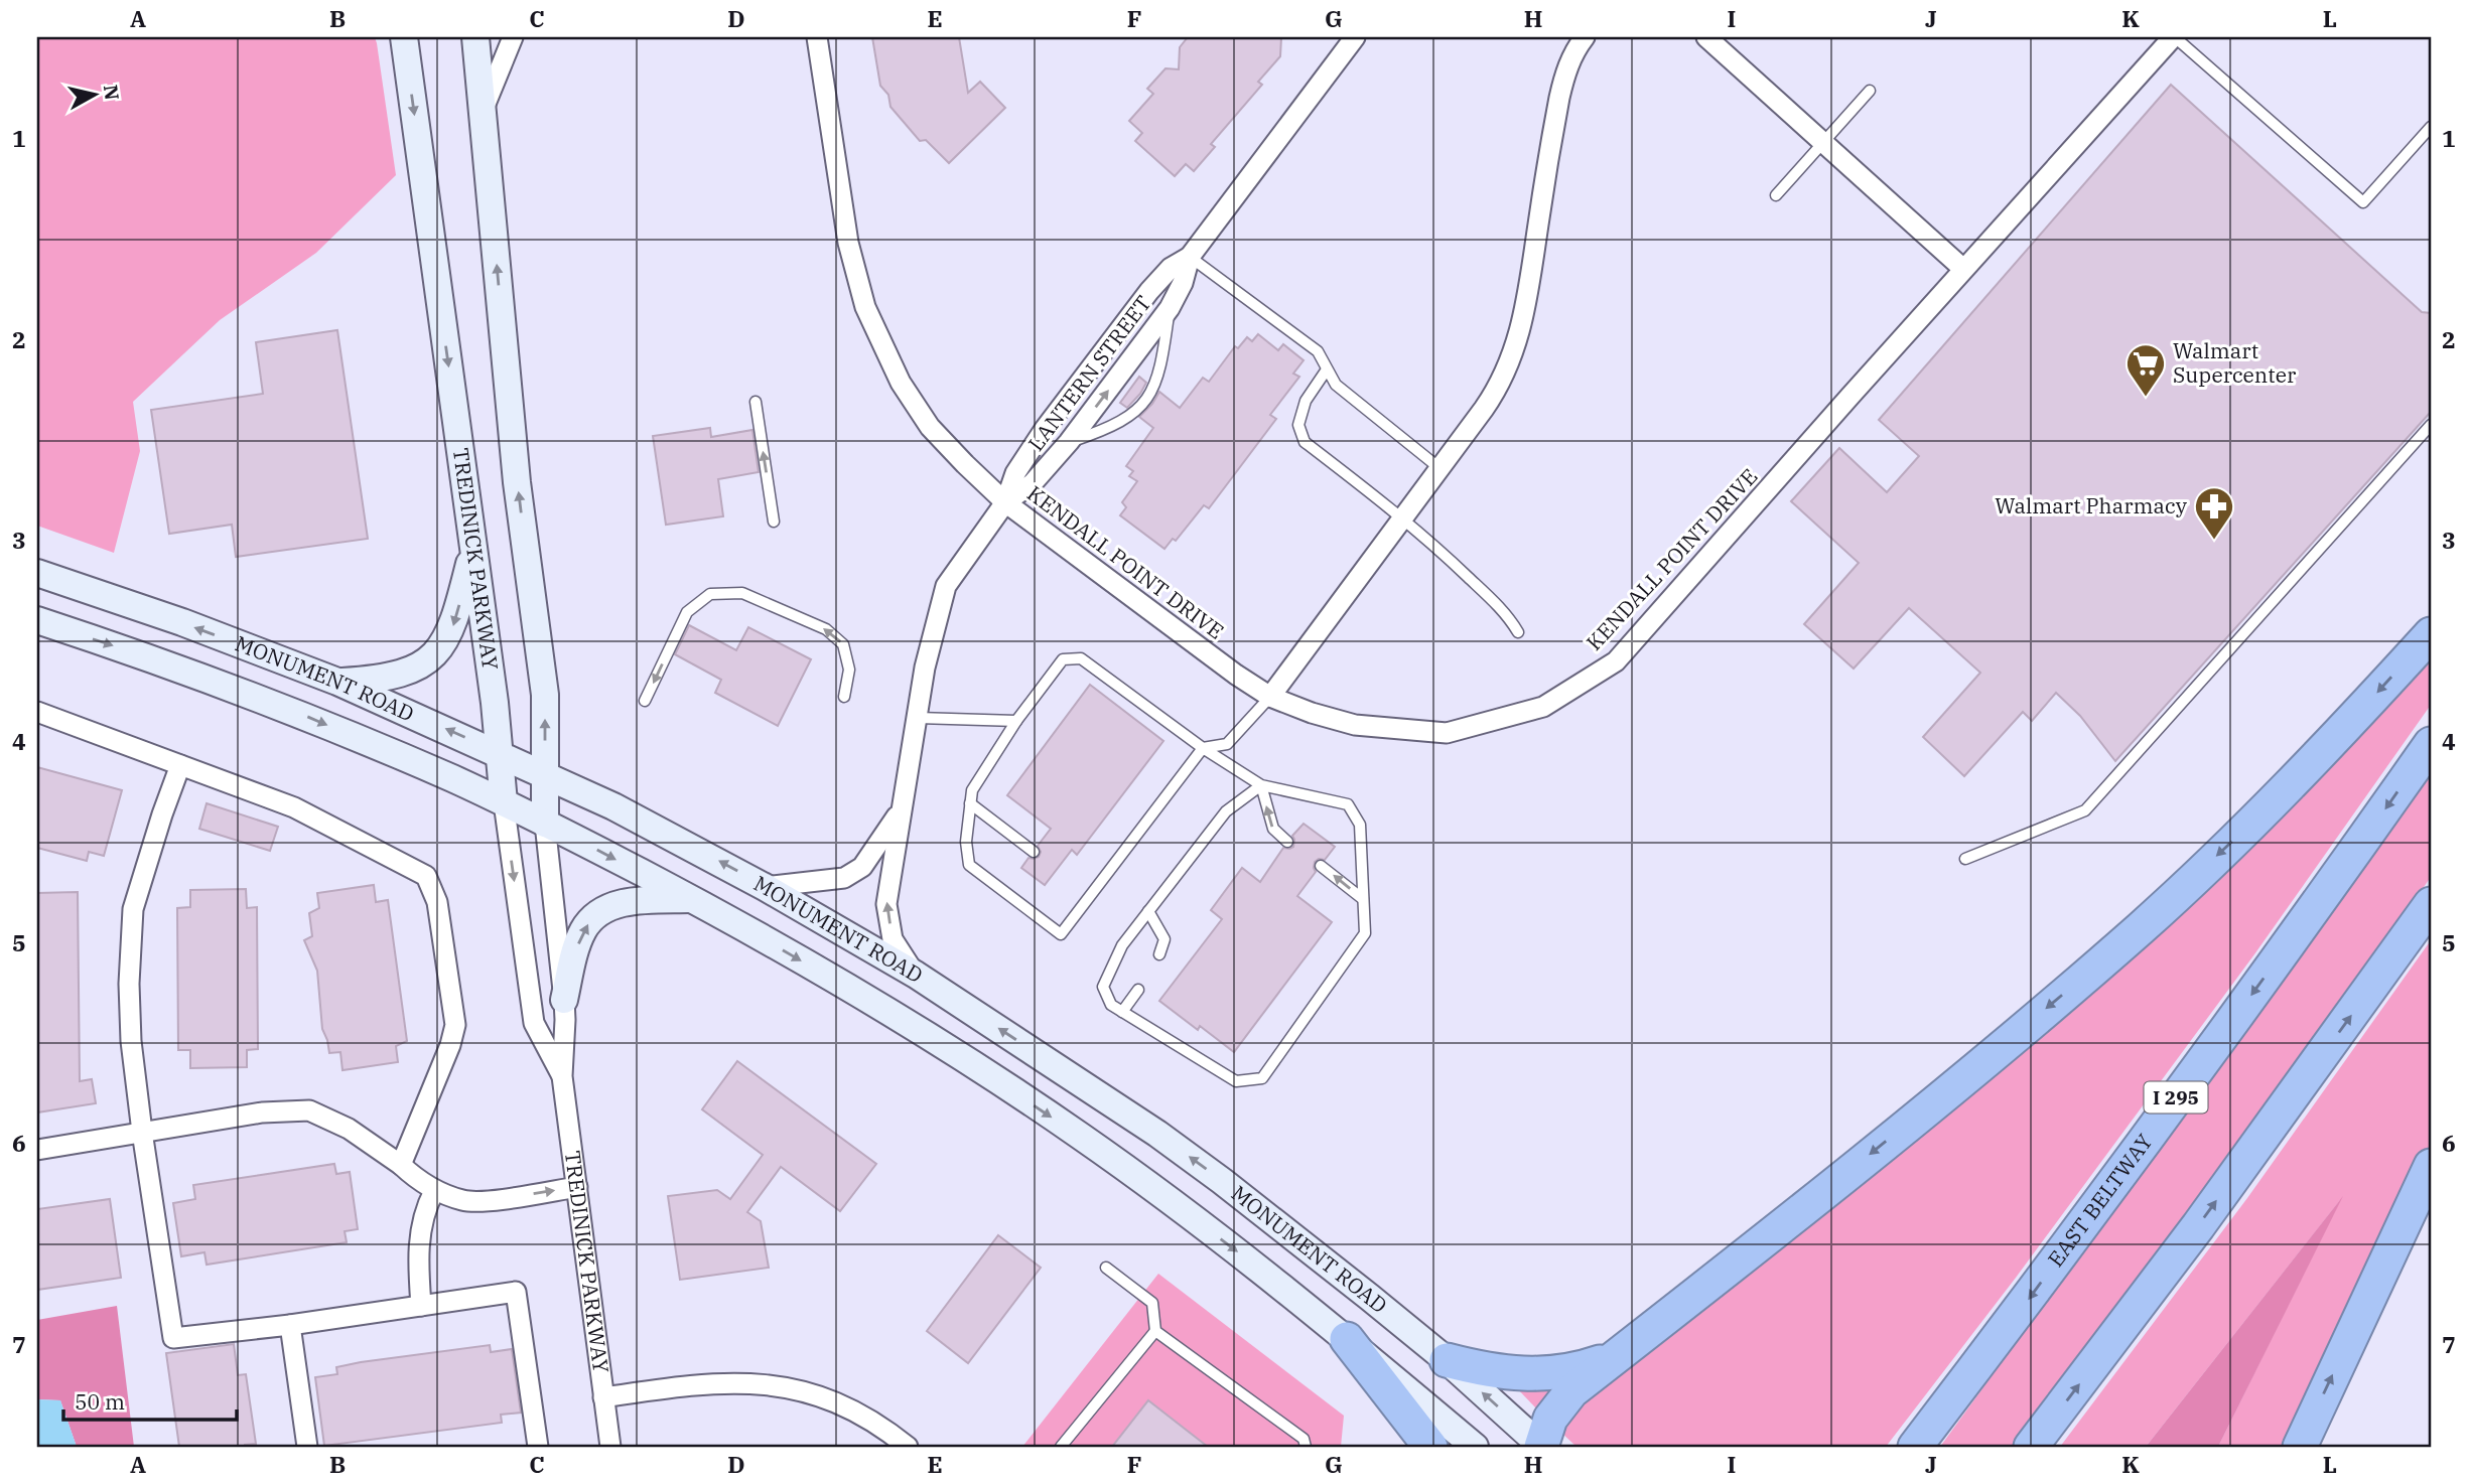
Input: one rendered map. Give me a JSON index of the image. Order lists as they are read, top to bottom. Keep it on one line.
{"streets":{"highway":["I 295","EAST BELTWAY"],"main road":["TREDINICK PARKWAY","MONUMENT ROAD"],"street":["LANTERN STREET","KENDALL POINT DRIVE"]},"crossings":[["LANTERN STREET","KENDALL POINT DRIVE"],["LANTERN STREET","MONUMENT ROAD"],["TREDINICK PARKWAY","MONUMENT ROAD"]],"places":{"supermarket":["Walmart Supercenter"],"pharmacy":["Walmart Pharmacy"]},"scale_bar":"50 m","north":"right","grid":{"columns":["A","B","C","D","E","F","G","H","I","J","K","L"],"rows":["1","2","3","4","5","6","7"]}}
